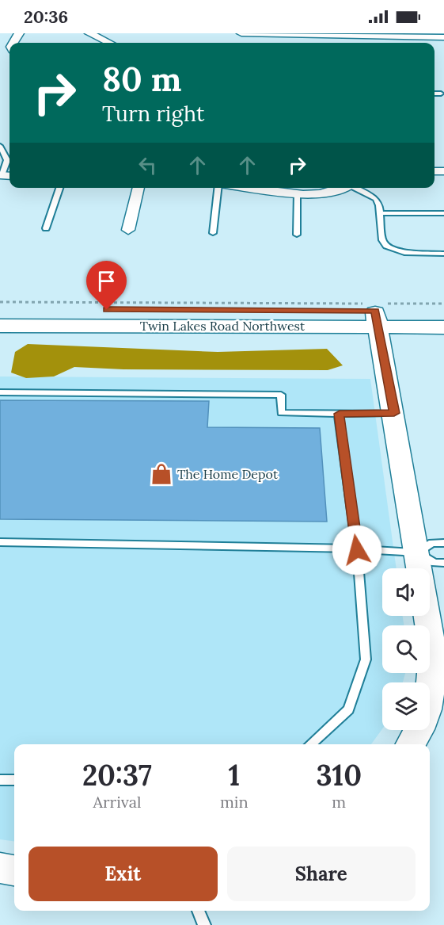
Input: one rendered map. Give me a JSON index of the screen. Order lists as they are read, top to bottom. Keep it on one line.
{"streets":{"street":["Twin Lakes Road Northwest"]},"places":{"shop":["The Home Depot"]},"page":{"status":"20:36","turn":["80 m","Turn right"],"eta":["20:37","Arrival","1","min","310","m"],"buttons":["Exit","Share"]}}
